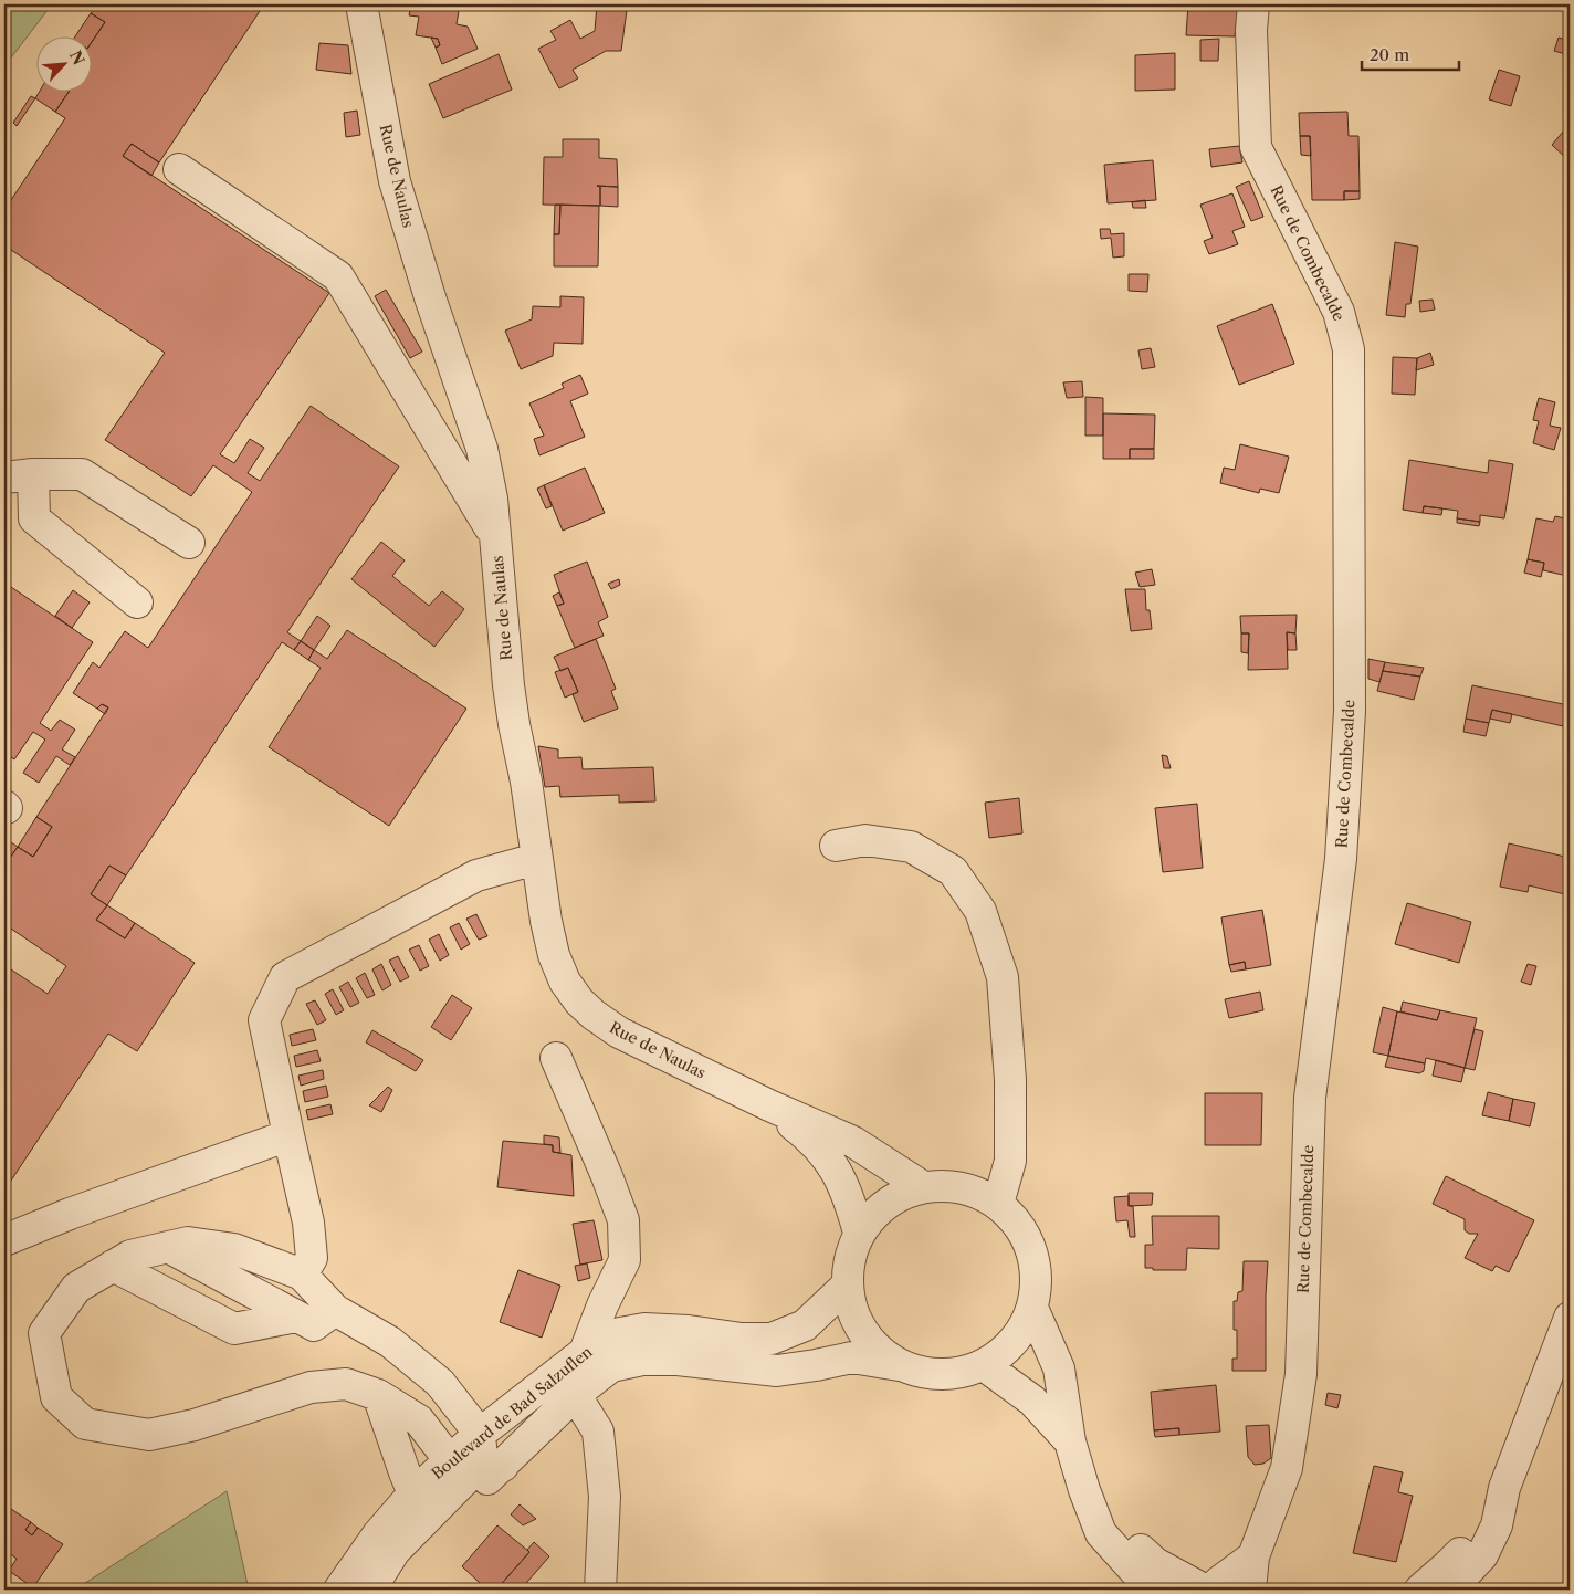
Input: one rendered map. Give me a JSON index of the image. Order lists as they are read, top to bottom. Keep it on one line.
{"streets":{"street":["Rue de Naulas","Rue de Combecalde","Boulevard de Bad Salzuflen"]},"crossings":[["Rue de Naulas","Boulevard de Bad Salzuflen"]],"scale_bar":"20 m","north":"top right"}
